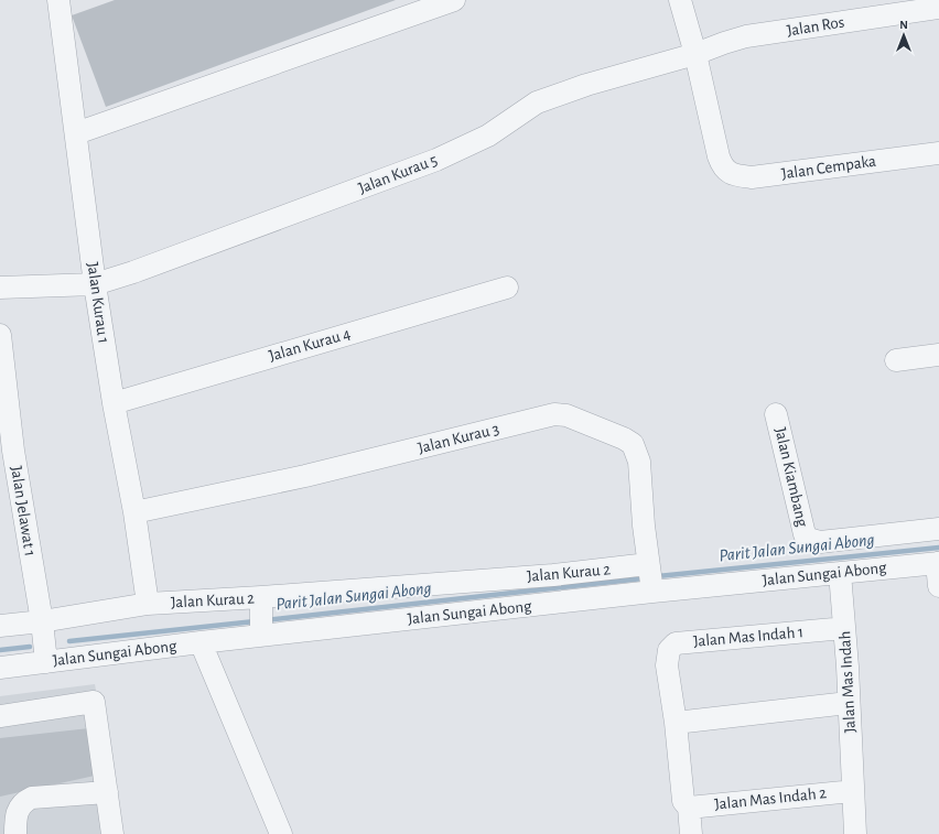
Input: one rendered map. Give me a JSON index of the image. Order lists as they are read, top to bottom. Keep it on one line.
{"streets":{"street":["Jalan Ros","Jalan Cempaka","Jalan Kurau 5","Jalan Kurau 1","Jalan Kurau 4","Jalan Kurau 3","Jalan Kiambang","Jalan Jelawat 1","Jalan Kurau 2","Jalan Sungai Abong","Jalan Mas Indah 1","Jalan Mas Indah","Jalan Mas Indah 2"]},"crossings":[["Jalan Ros","Jalan Cempaka"],["Jalan Ros","Jalan Kurau 5"],["Jalan Cempaka","Jalan Kurau 5"],["Jalan Kurau 5","Jalan Kurau 1"],["Jalan Kurau 1","Jalan Kurau 4"],["Jalan Kurau 1","Jalan Kurau 3"],["Jalan Kurau 1","Jalan Kurau 2"],["Jalan Kurau 3","Jalan Kurau 2"],["Jalan Kurau 3","Jalan Sungai Abong"],["Jalan Jelawat 1","Jalan Kurau 2"],["Jalan Jelawat 1","Jalan Sungai Abong"],["Jalan Kurau 2","Jalan Sungai Abong"],["Jalan Sungai Abong","Jalan Mas Indah"],["Jalan Mas Indah 1","Jalan Mas Indah"],["Jalan Mas Indah","Jalan Mas Indah 2"]],"water":["Parit Jalan Sungai Abong"],"north":"top"}
